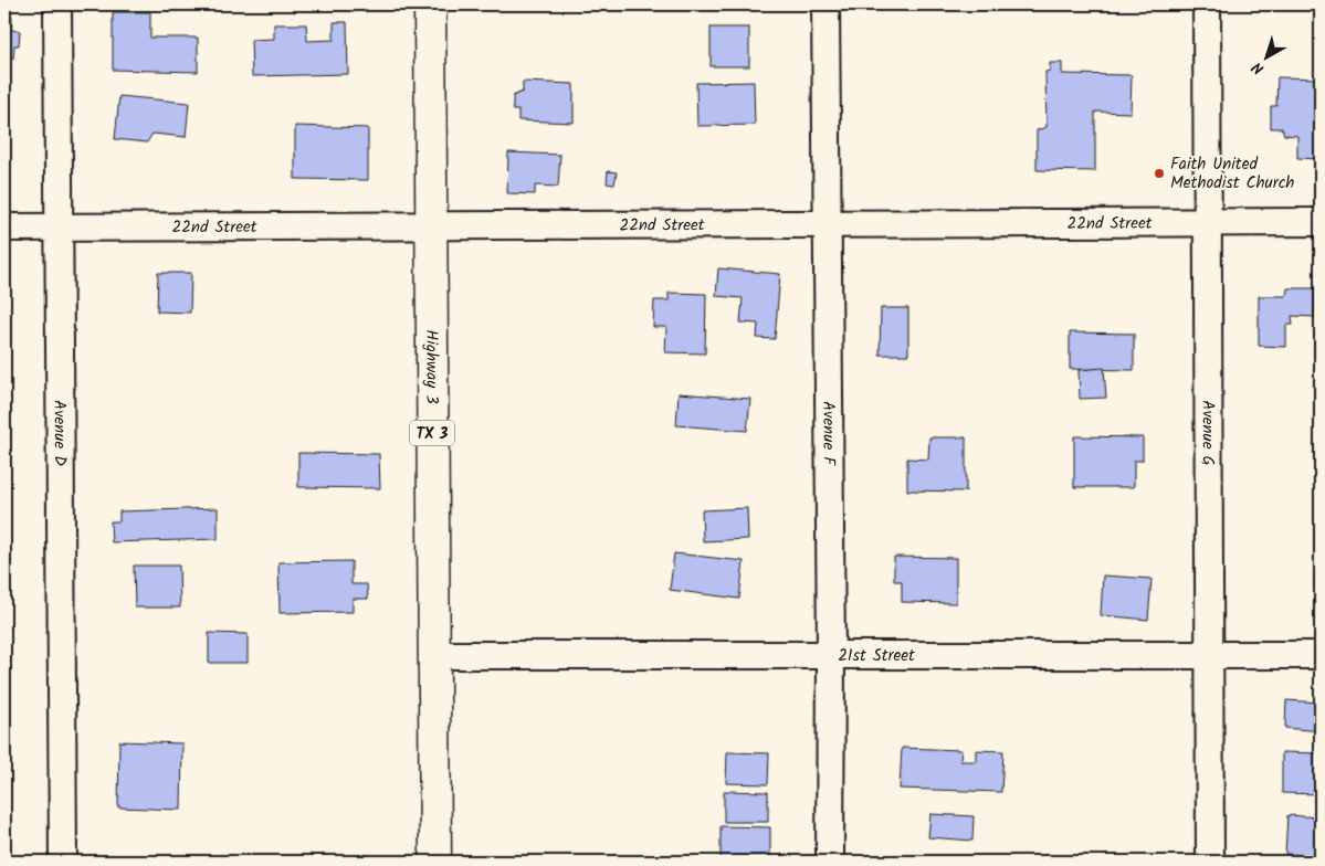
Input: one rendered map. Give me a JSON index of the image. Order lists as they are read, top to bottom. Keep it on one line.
{"streets":{"main road":["Highway 3","TX 3"],"street":["22nd Street","Avenue D","Avenue F","Avenue G","21st Street"]},"crossings":[["22nd Street","Highway 3"],["22nd Street","Avenue D"],["22nd Street","Avenue F"],["22nd Street","Avenue G"],["Highway 3","21st Street"],["Avenue F","21st Street"],["Avenue G","21st Street"]],"places":["Faith United Methodist Church"],"north":"bottom left"}
